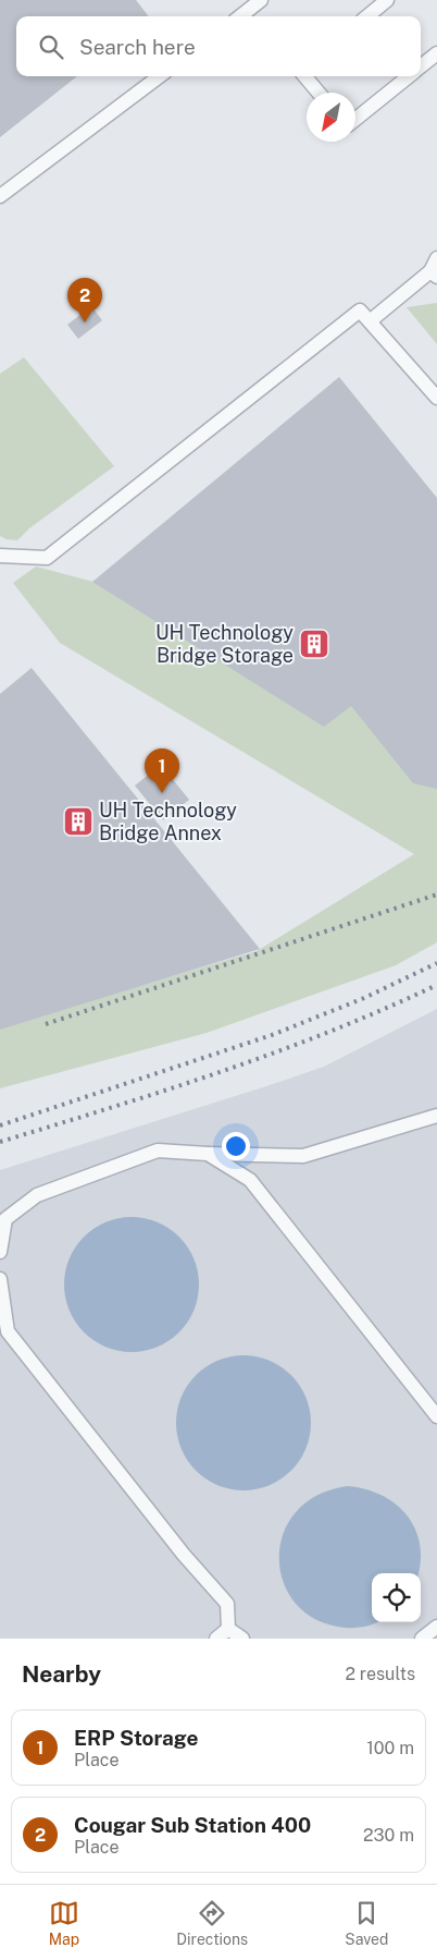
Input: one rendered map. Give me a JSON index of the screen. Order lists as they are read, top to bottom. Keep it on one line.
{"places":{"building":["UH Technology Bridge Storage","UH Technology Bridge Annex"]},"north":"bottom left","page":{"search":"Search here","pins":["2","1"],"heading":["Nearby","2 results"],"list":[{"mark":"1","name":"ERP Storage","note":"Place","value":"100 m"},{"mark":"2","name":"Cougar Sub Station 400","note":"Place","value":"230 m"}],"nav":["Map","Directions","Saved"]}}
